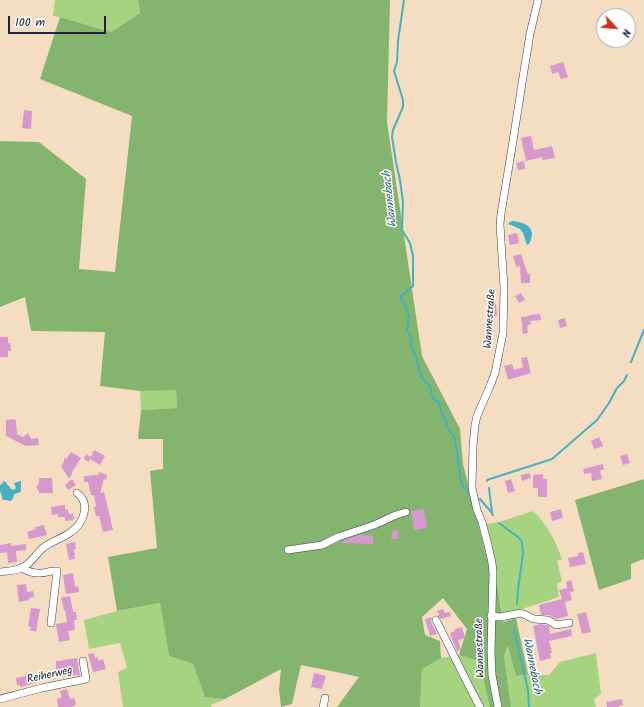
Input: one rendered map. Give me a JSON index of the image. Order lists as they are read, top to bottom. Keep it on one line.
{"streets":{"street":["Wannestraße","Reiherweg"]},"water":["Wannebach"],"scale_bar":"100 m","north":"bottom right"}
